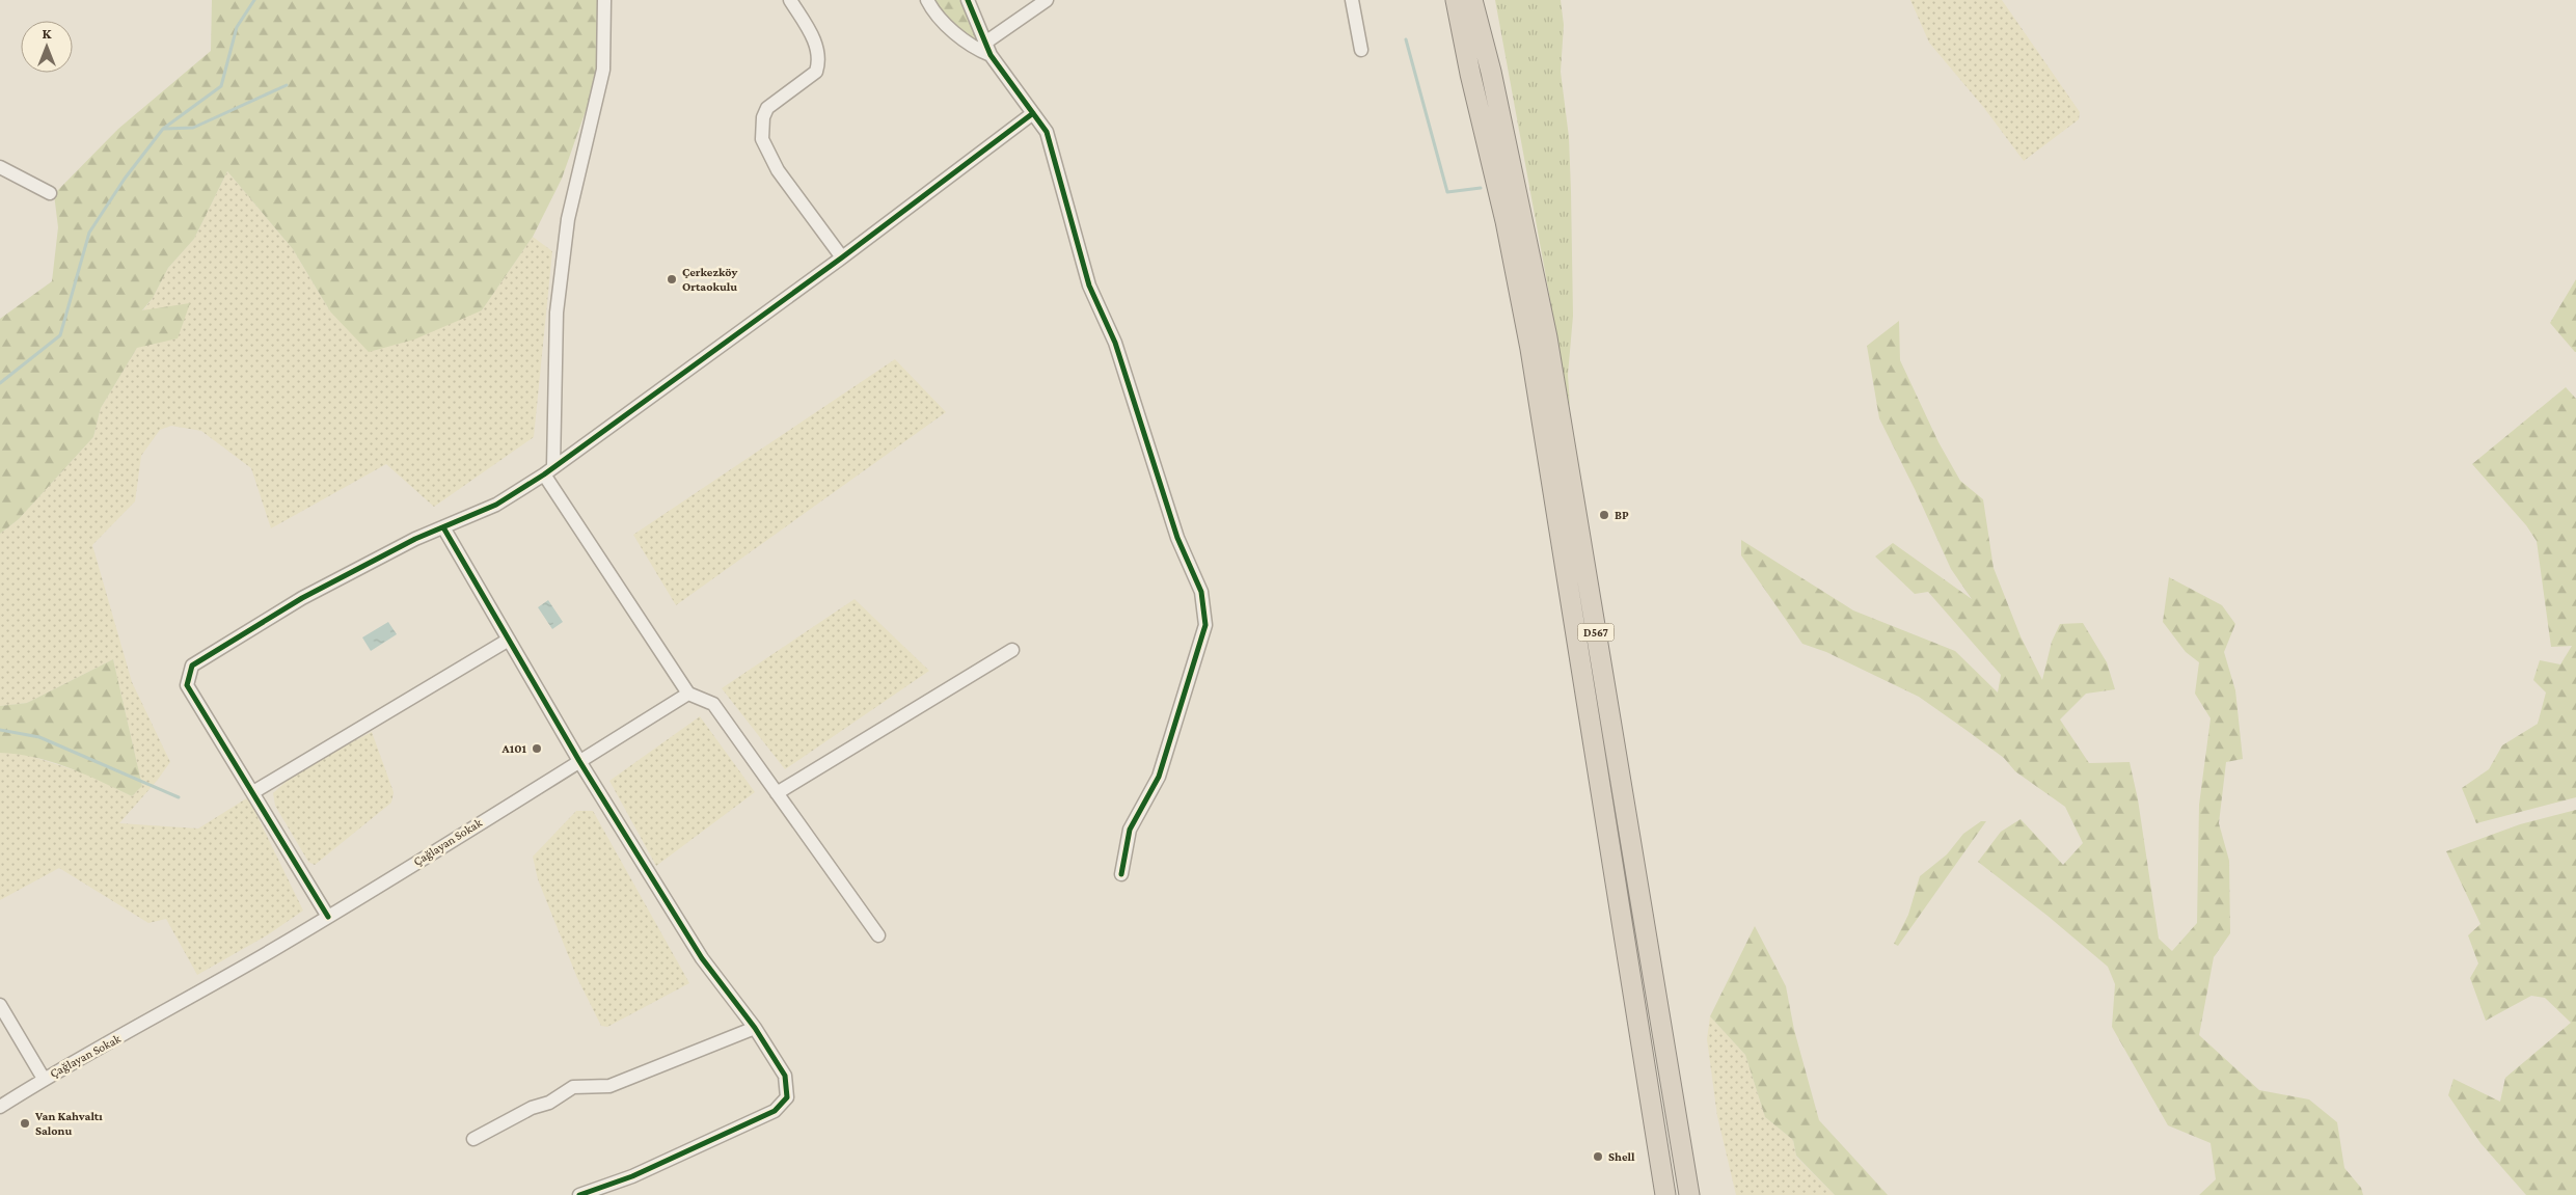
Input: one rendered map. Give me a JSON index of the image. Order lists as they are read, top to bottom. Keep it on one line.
{"streets":{"highway":["D567"],"street":["Çağlayan Sokak"]},"places":["Çerkezköy Ortaokulu","BP","A101","Van Kahvaltı Salonu","Shell"],"north":"top"}
